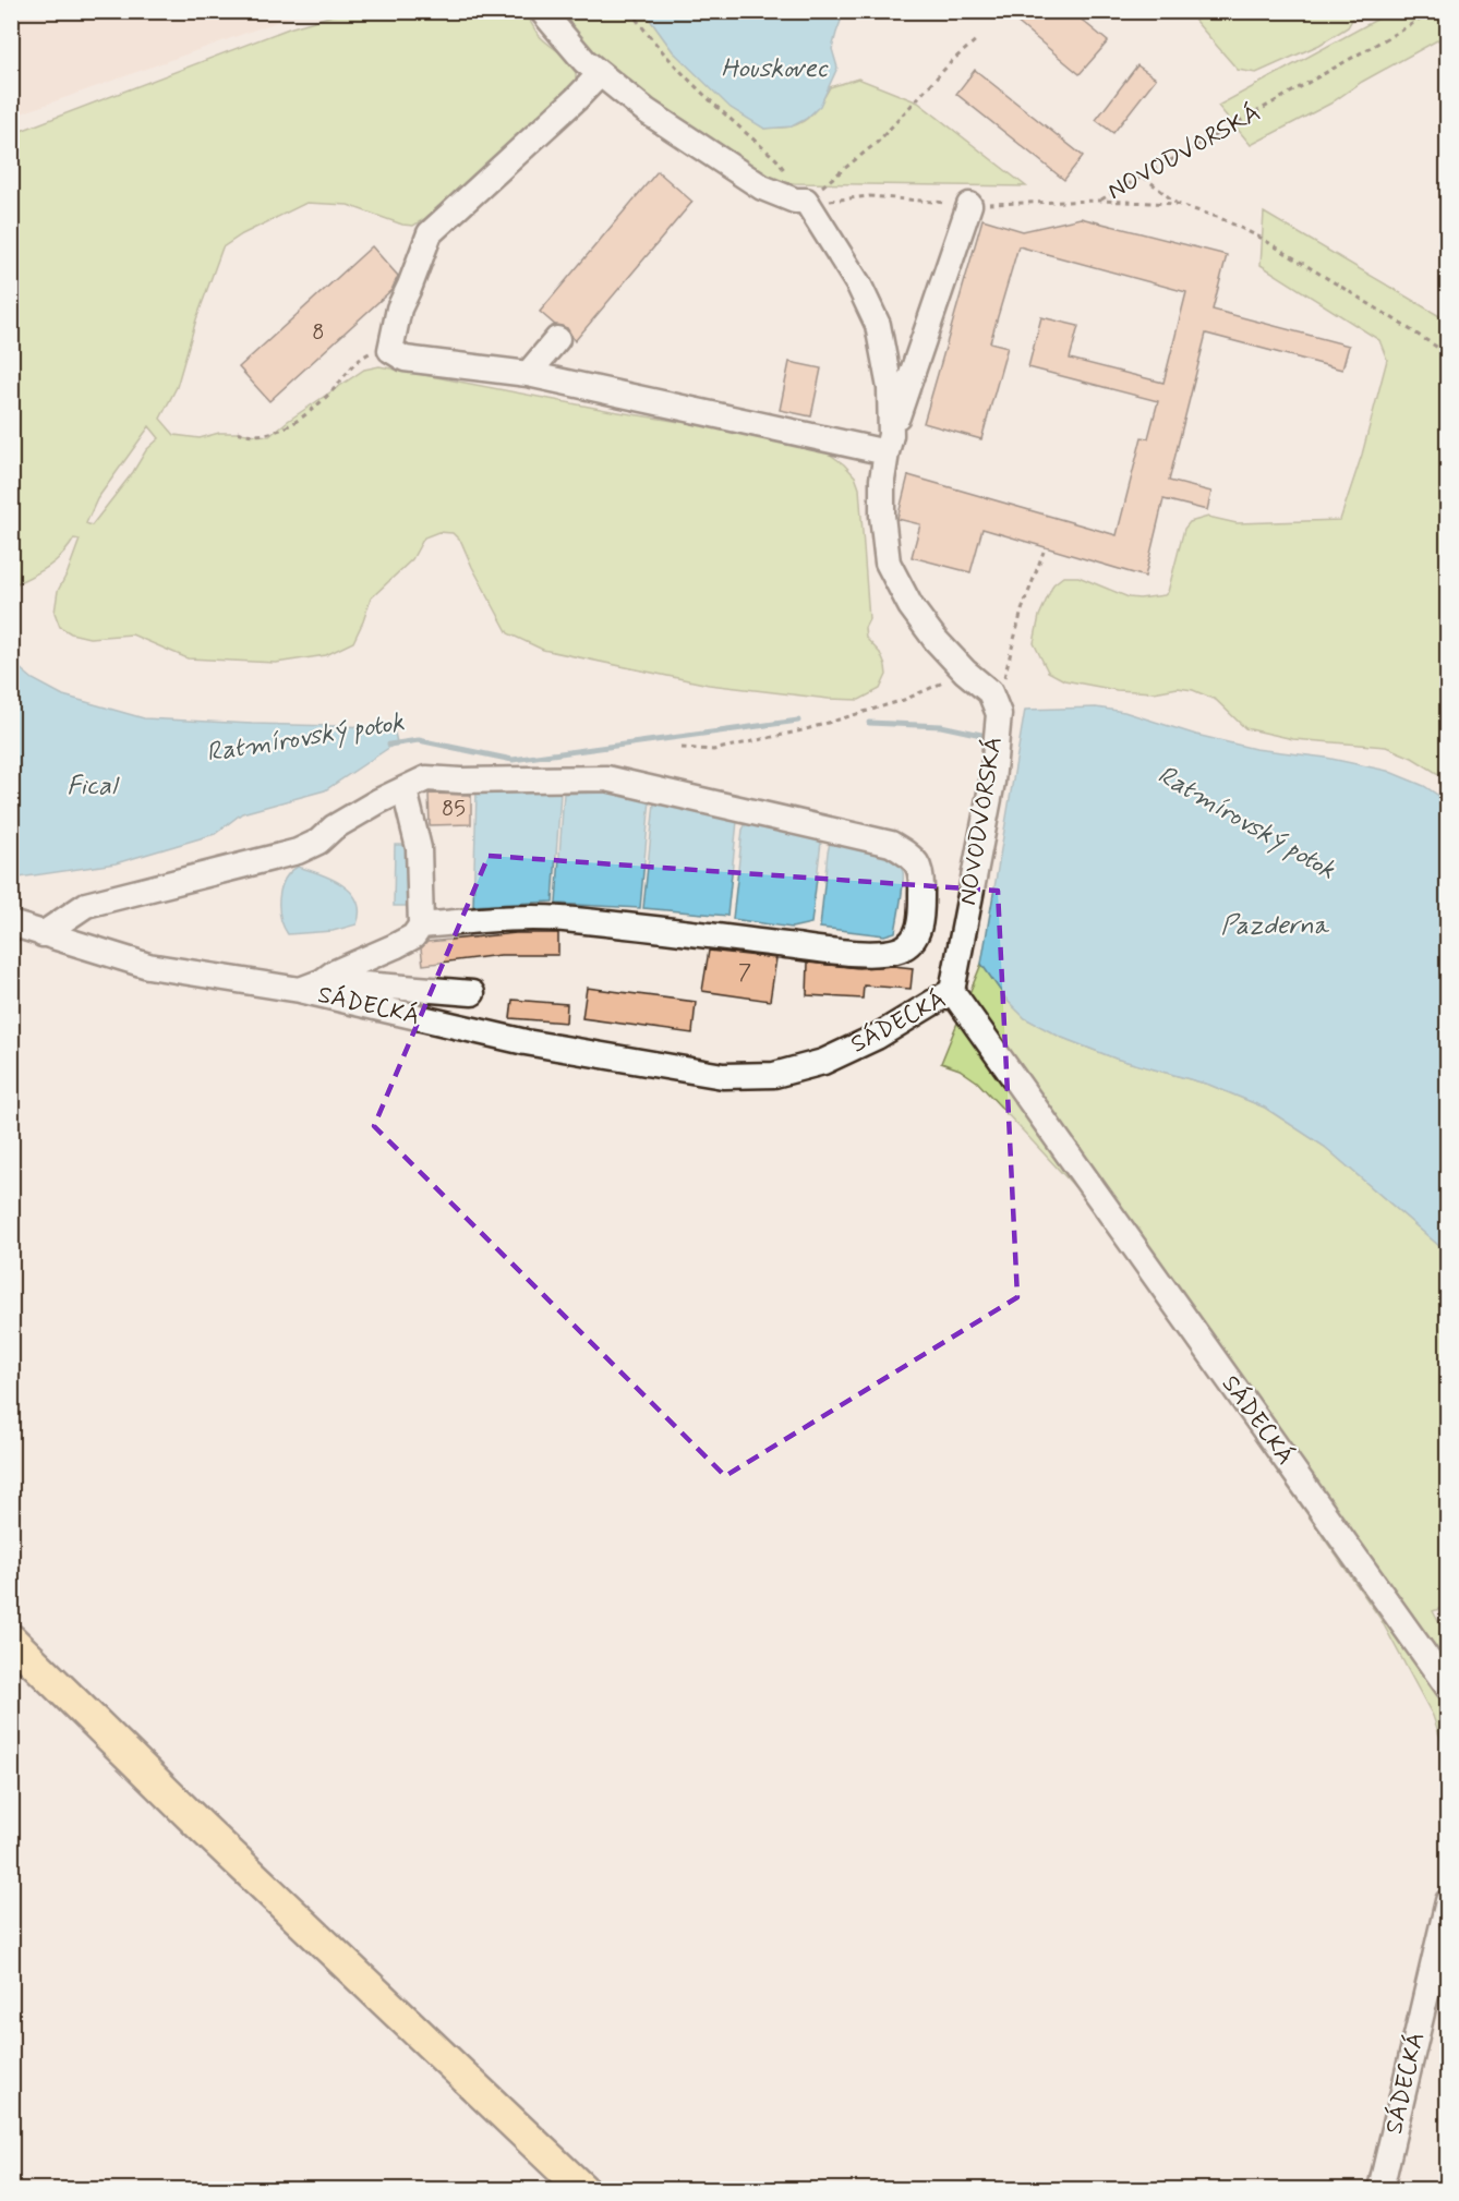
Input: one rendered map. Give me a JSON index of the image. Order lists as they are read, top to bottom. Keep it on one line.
{"streets":{"street":["NOVODVORSKÁ","SÁDECKÁ"]},"crossings":[["NOVODVORSKÁ","SÁDECKÁ"]],"water":["Houskovec","Ratmírovský potok","Fical","Pazderna"],"house_numbers":["8","85","7"]}
